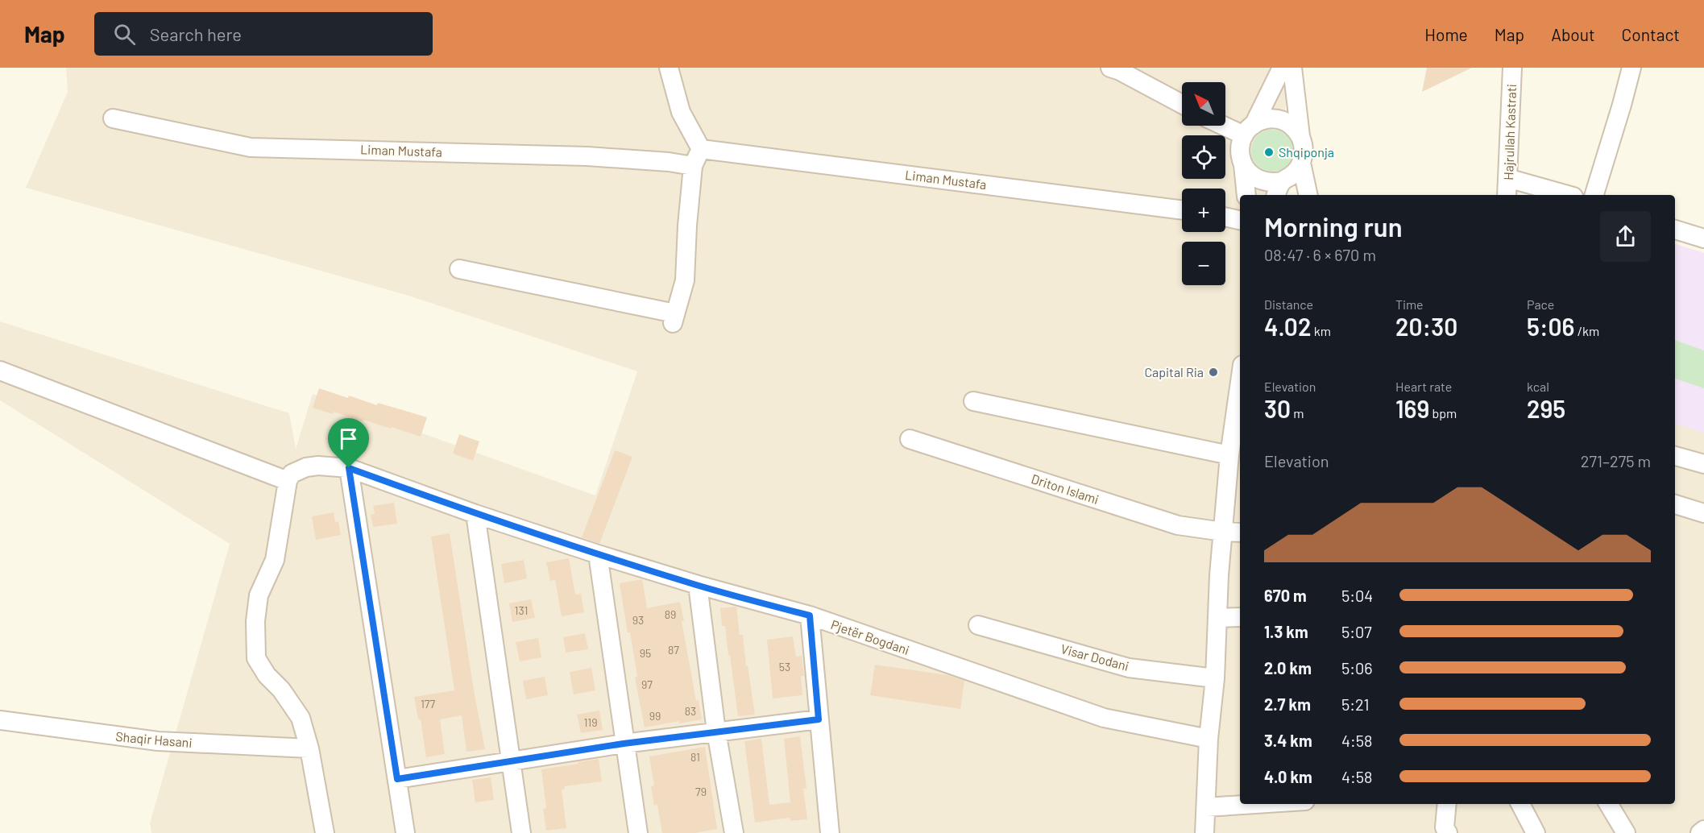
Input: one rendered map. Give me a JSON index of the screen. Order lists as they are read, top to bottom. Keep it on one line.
{"streets":{"street":["Hajrullah Kastrati","Liman Mustafa","Driton Islami","Pjetër Bogdani","Visar Dodani","Shaqir Hasani"]},"places":["Shqiponja","Capital Ria"],"house_numbers":["131","89","93","87","95","53","97","177","83","99","119","81","79"],"north":"top left","page":{"header":"Map","search":"Search here","nav":["Home","Map","About","Contact"],"map_buttons":["+","−"],"heading":["Morning run","08:47 · 6 × 670 m"],"stats":[["Distance","4.02 km"],["Time","20:30"],["Pace","5:06 /km"],["Elevation","30 m"],["Heart rate","169 bpm"],["kcal","295"]],"chart":["Elevation","271–275 m"],"list":[{"name":"670 m","note":"5:04"},{"name":"1.3 km","note":"5:07"},{"name":"2.0 km","note":"5:06"},{"name":"2.7 km","note":"5:21"},{"name":"3.4 km","note":"4:58"},{"name":"4.0 km","note":"4:58"}]}}
